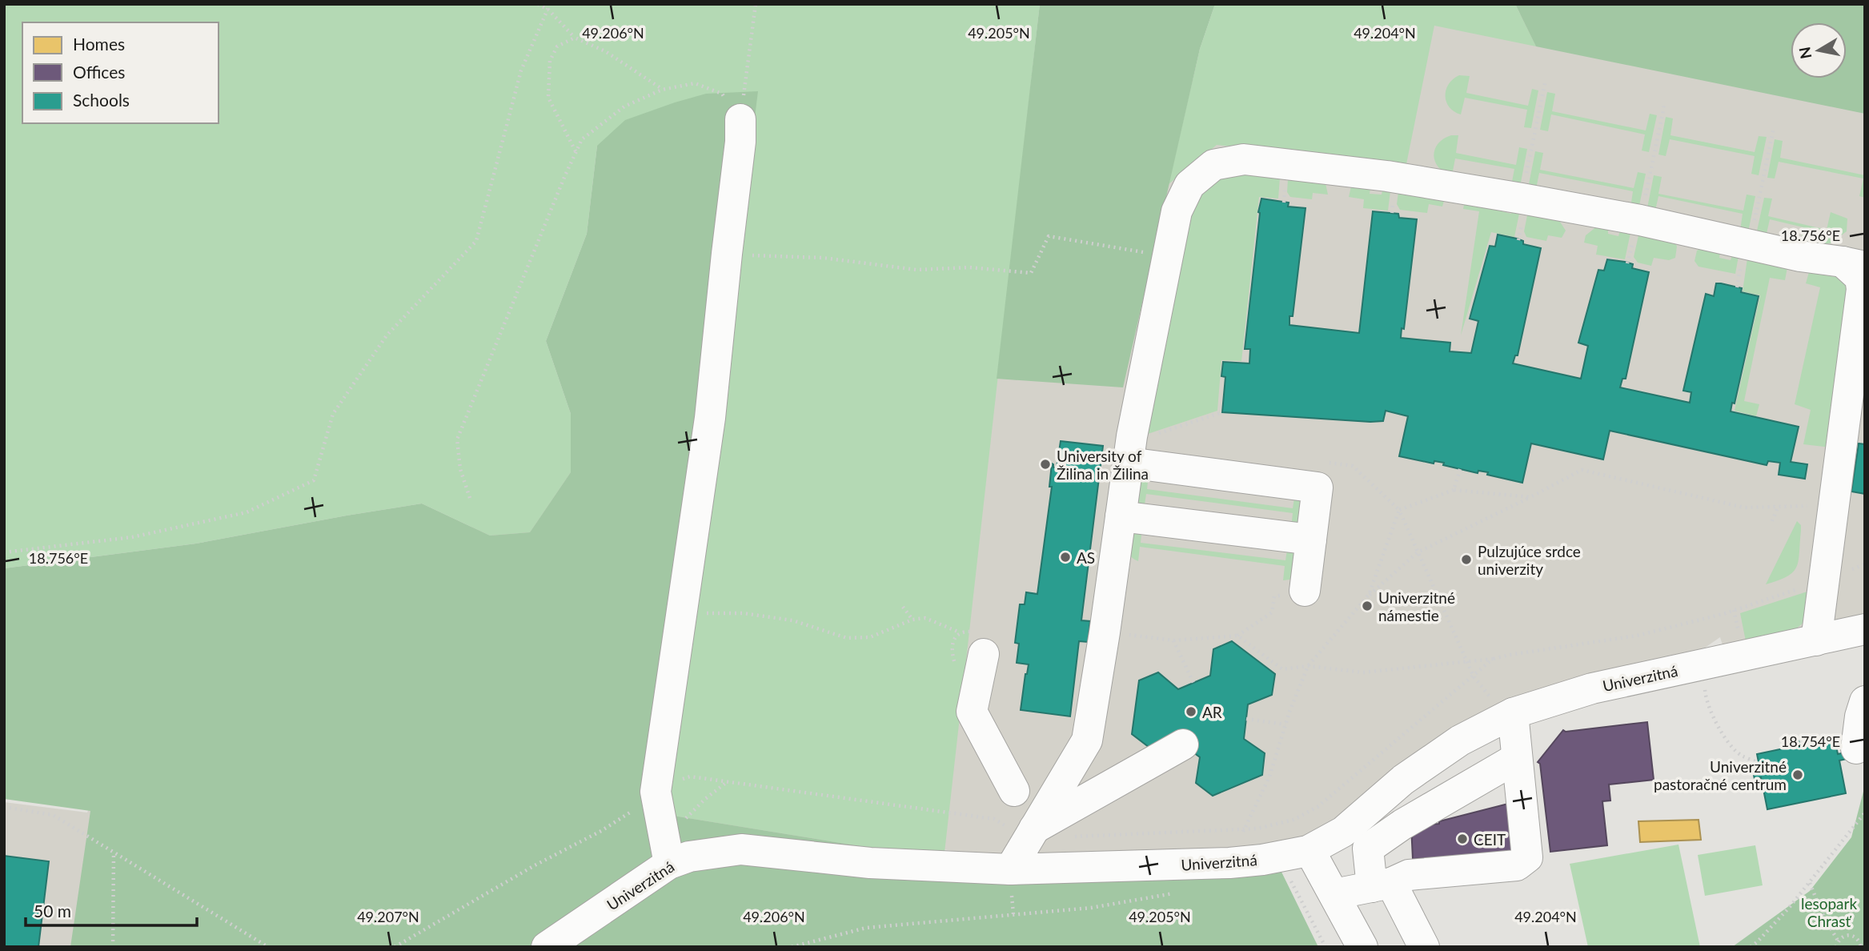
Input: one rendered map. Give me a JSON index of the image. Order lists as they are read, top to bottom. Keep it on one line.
{"streets":{"street":["Univerzitná"]},"parks":["lesopark Chrasť"],"places":["University of Žilina in Žilina","AS","Pulzujúce srdce univerzity","Univerzitné námestie","AR","Univerzitné pastoračné centrum","CEIT"],"legend":["Homes","Offices","Schools"],"scale_bar":"50 m","north":"left","coordinates":["49.206°N","49.205°N","49.204°N","18.756°E","18.754°E","49.207°N"]}
